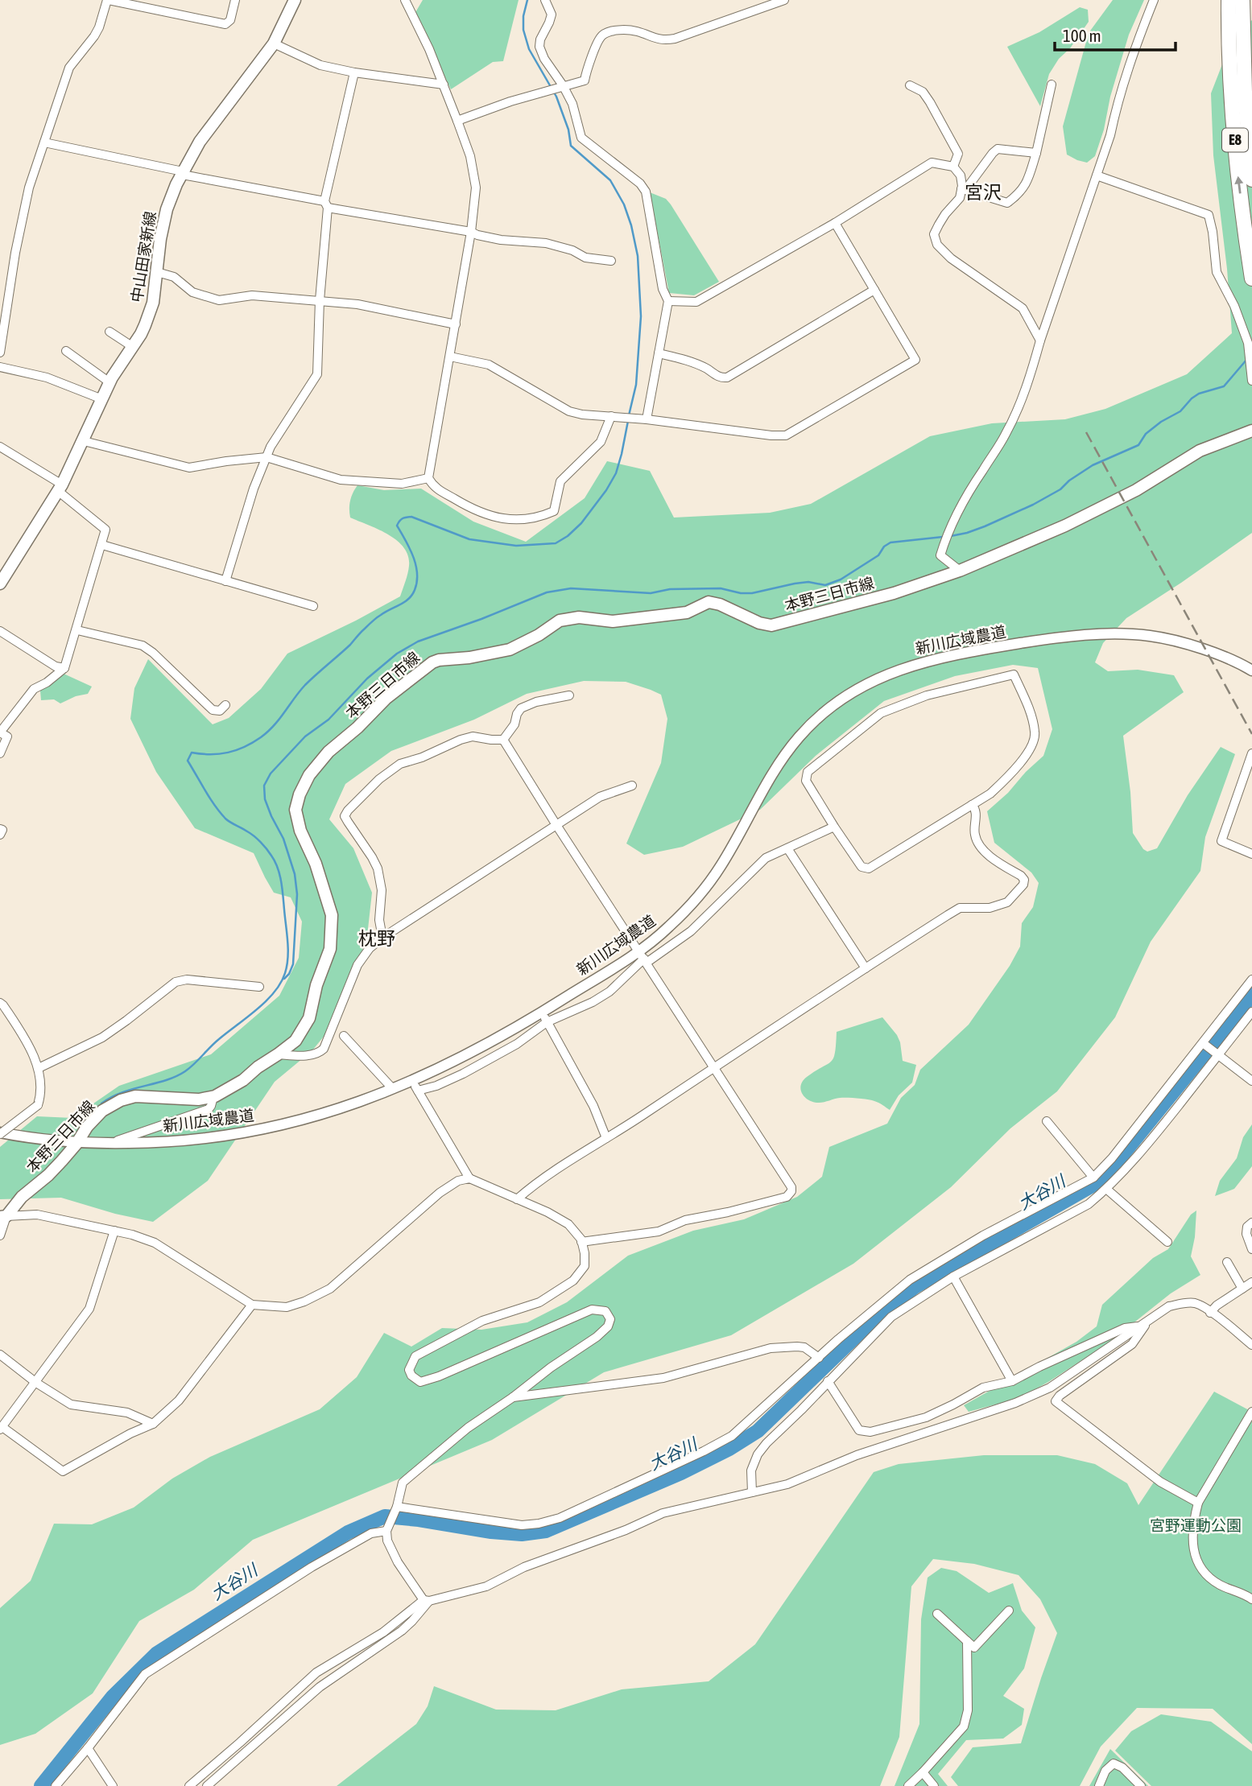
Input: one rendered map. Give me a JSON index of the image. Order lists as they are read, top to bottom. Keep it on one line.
{"streets":{"highway":["E8"],"main road":["中山田家新線","本野三日市線"],"street":["新川広域農道"]},"crossings":[["本野三日市線","新川広域農道"]],"districts":["宮沢","枕野"],"water":["大谷川"],"parks":["宮野運動公園"],"scale_bar":"100 m"}
